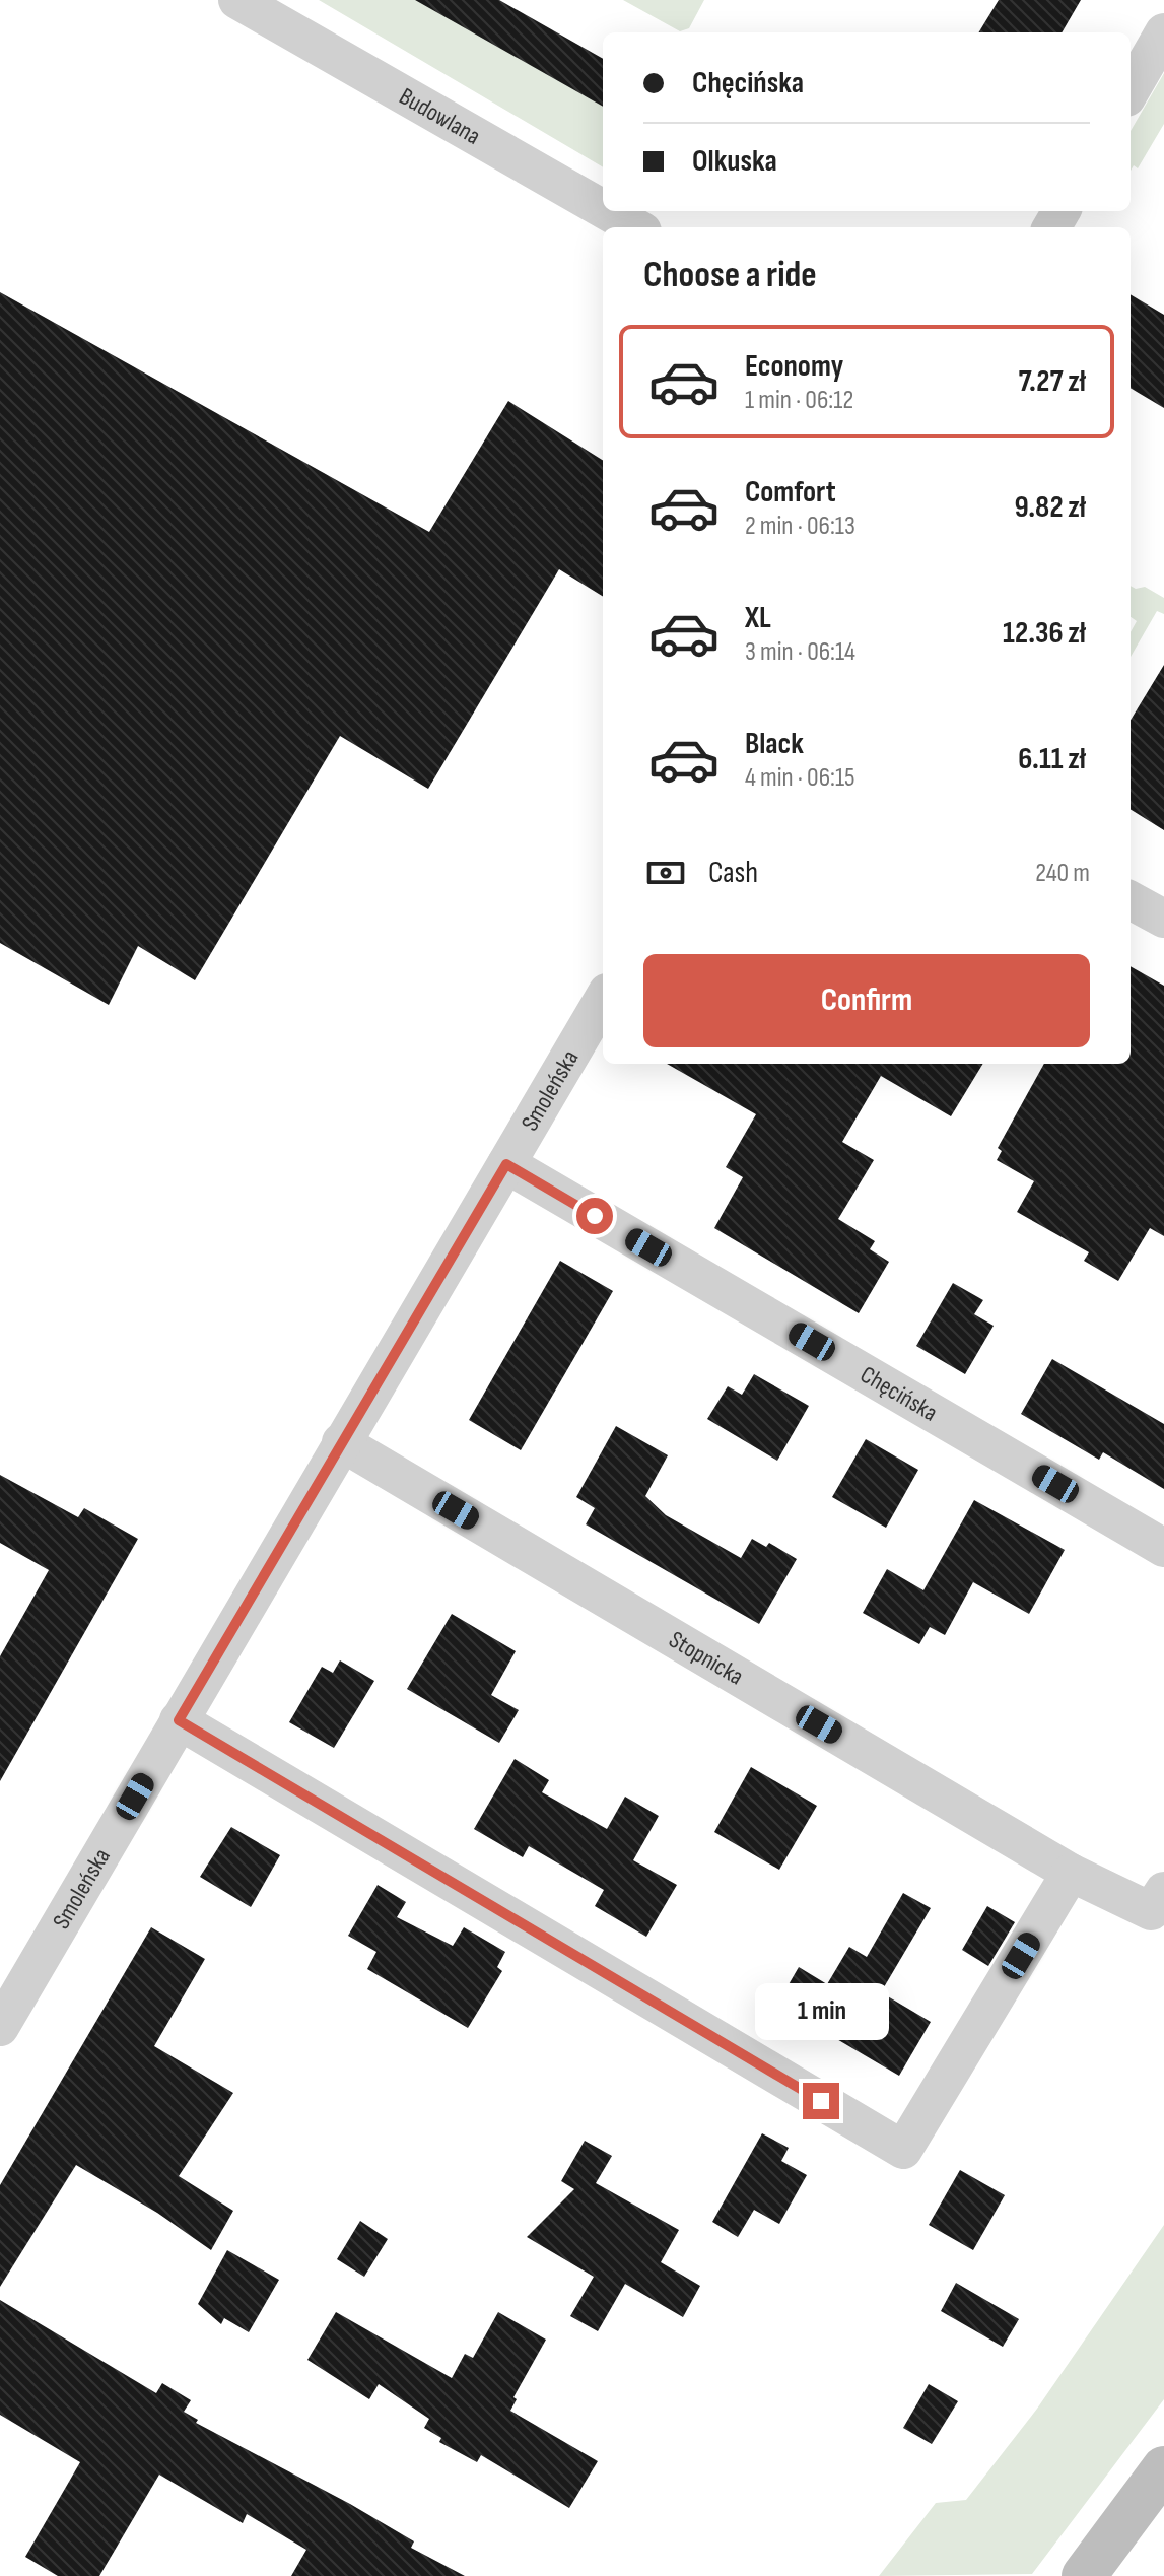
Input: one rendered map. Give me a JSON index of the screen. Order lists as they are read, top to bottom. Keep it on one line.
{"streets":{"street":["Budowlana","Smoleńska","Chęcińska","Stopnicka"]},"crossings":[["Smoleńska","Chęcińska"],["Smoleńska","Stopnicka"]],"page":{"banner":["Chęcińska","Olkuska"],"heading":"Choose a ride","list":[{"name":"Economy","note":"1 min · 06:12","value":"7.27 zł"},{"name":"Comfort","note":"2 min · 06:13","value":"9.82 zł"},{"name":"XL","note":"3 min · 06:14","value":"12.36 zł"},{"name":"Black","note":"4 min · 06:15","value":"6.11 zł"}],"pay":["Cash","240 m"],"buttons":"Confirm","bubble":"1 min"}}
